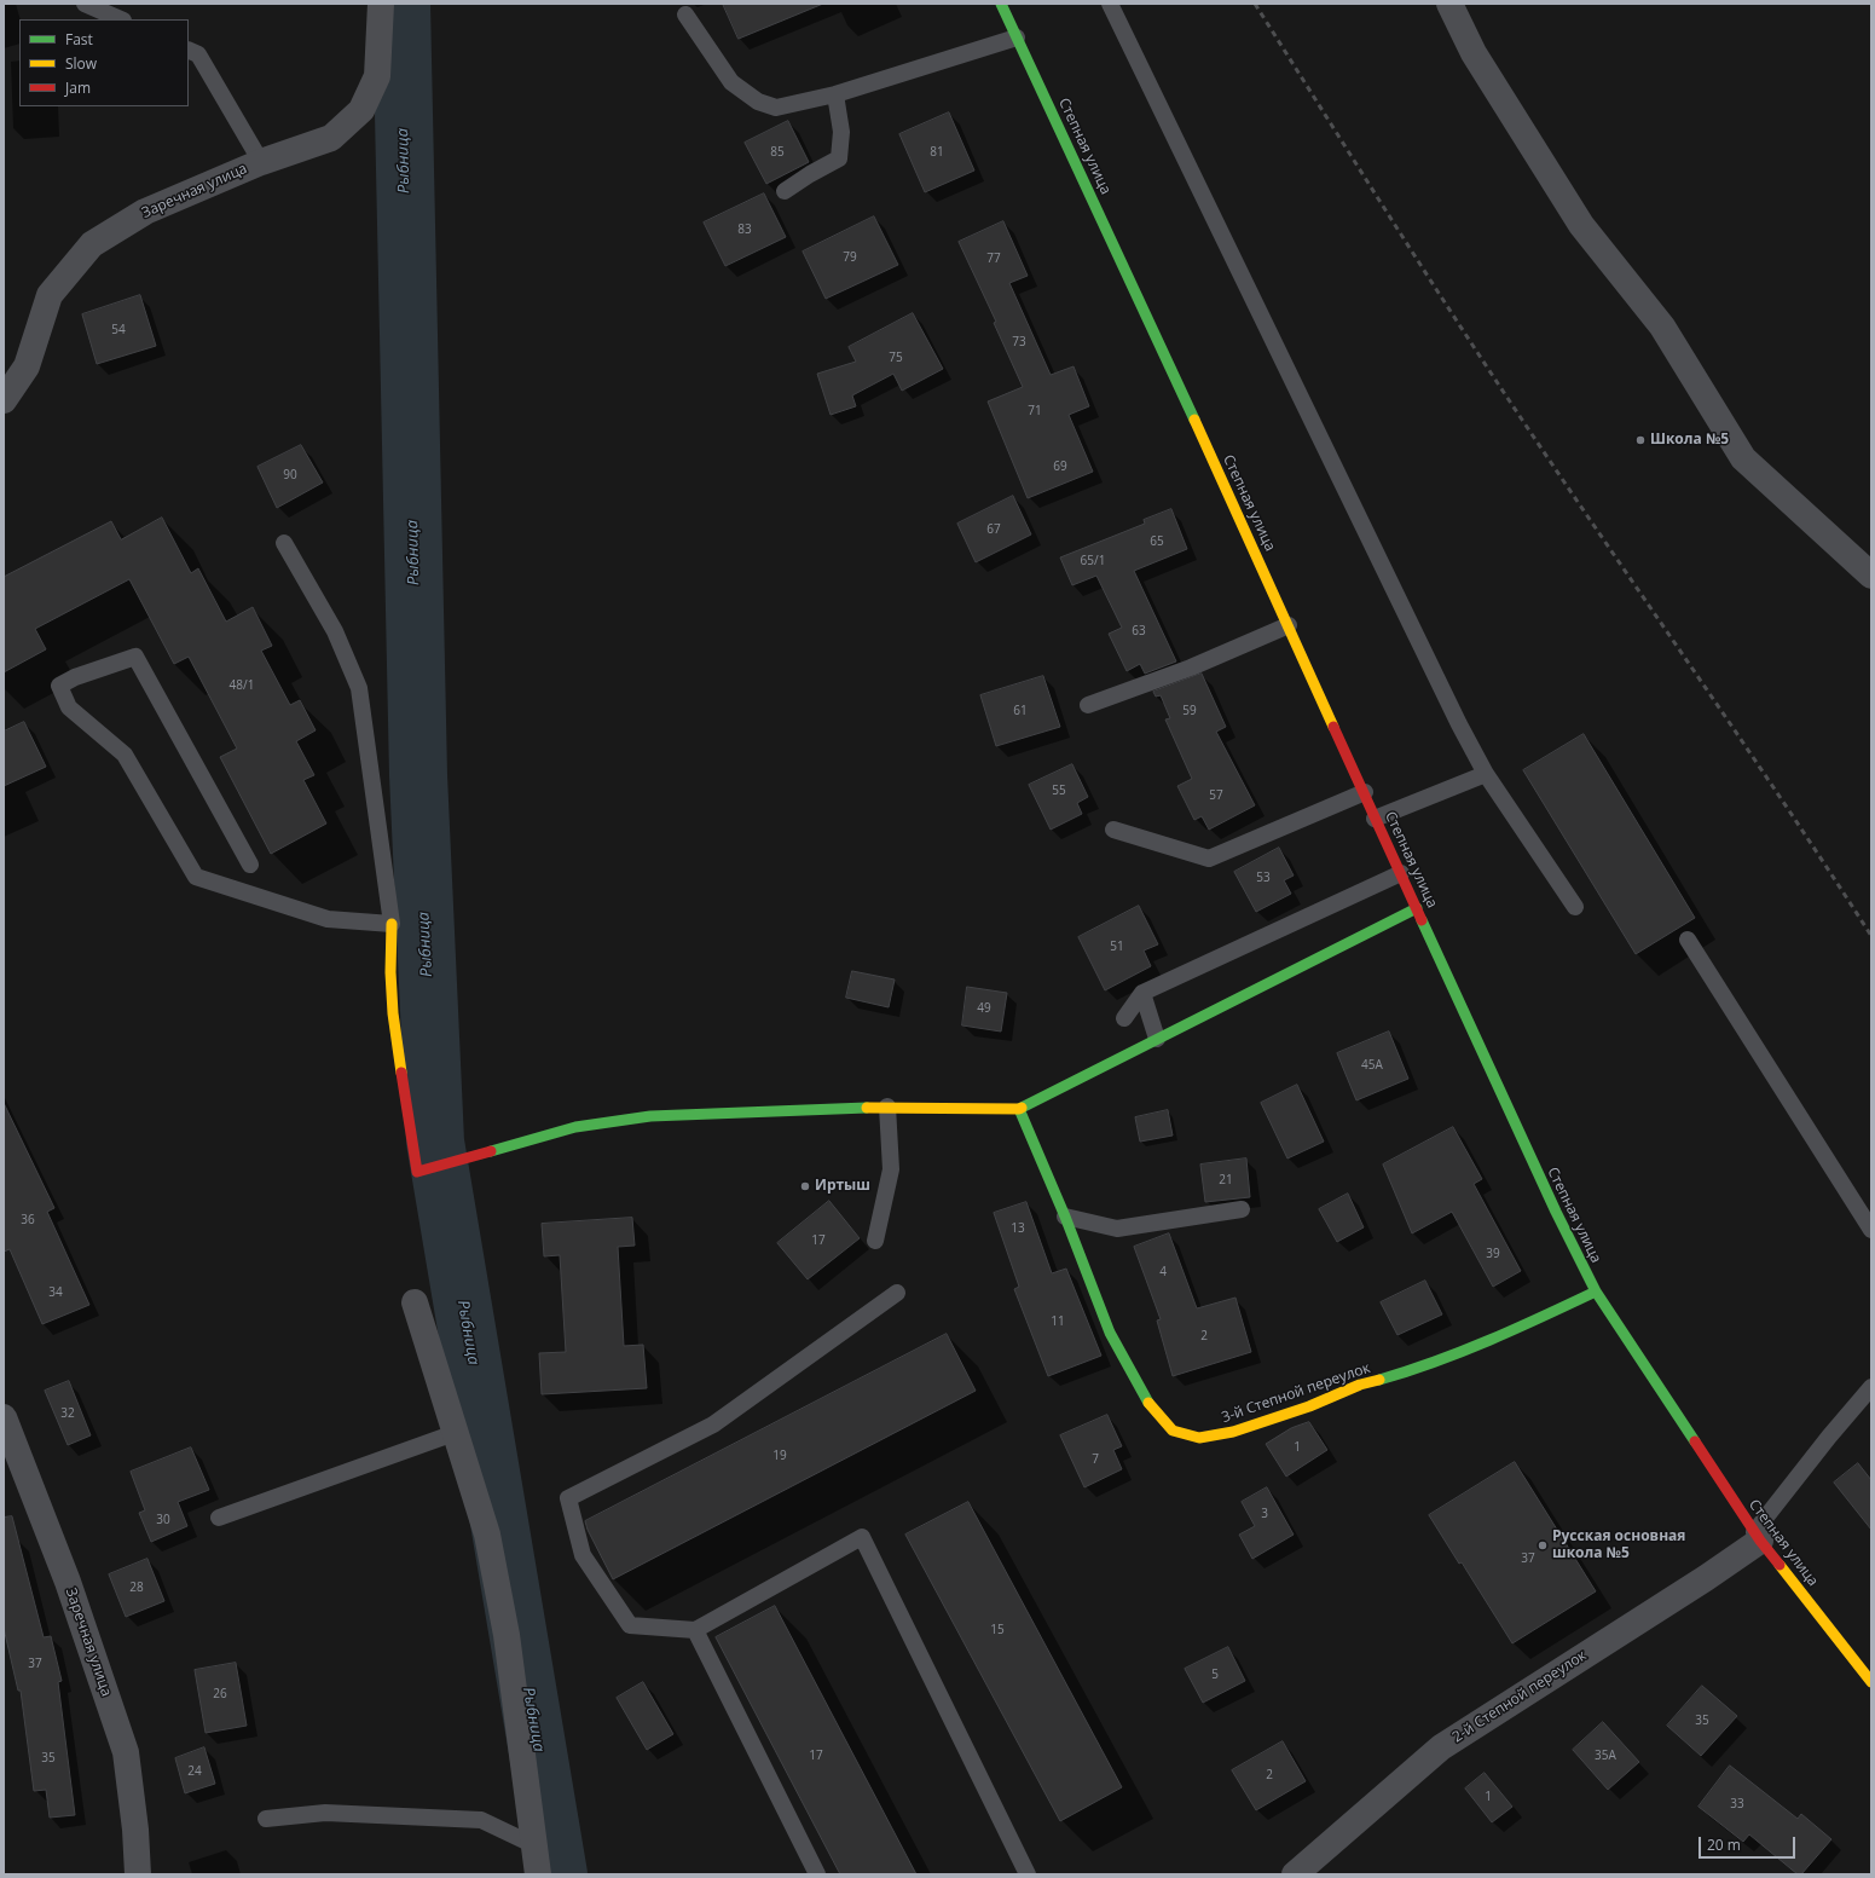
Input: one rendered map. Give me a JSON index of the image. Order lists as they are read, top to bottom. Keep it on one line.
{"streets":{"street":["Степная улица","Заречная улица","3-й Степной переулок","2-й Степной переулок"]},"crossings":[["Степная улица","3-й Степной переулок"],["Степная улица","2-й Степной переулок"]],"water":["Рыбница"],"places":["Школа №5","Иртыш","Русская основная школа №5"],"house_numbers":["85","81","83","79","77","54","73","75","71","69","90","67","65","65/1","63","48/1","61","59","55","57","53","51","49","45А","21","36","13","17","39","4","34","11","2","32","1","19","7","3","30","37","28","15","37","5","26","35","17","35А","35","24","2","1","33"],"legend":["Fast","Slow","Jam"],"scale_bar":"20 m"}
